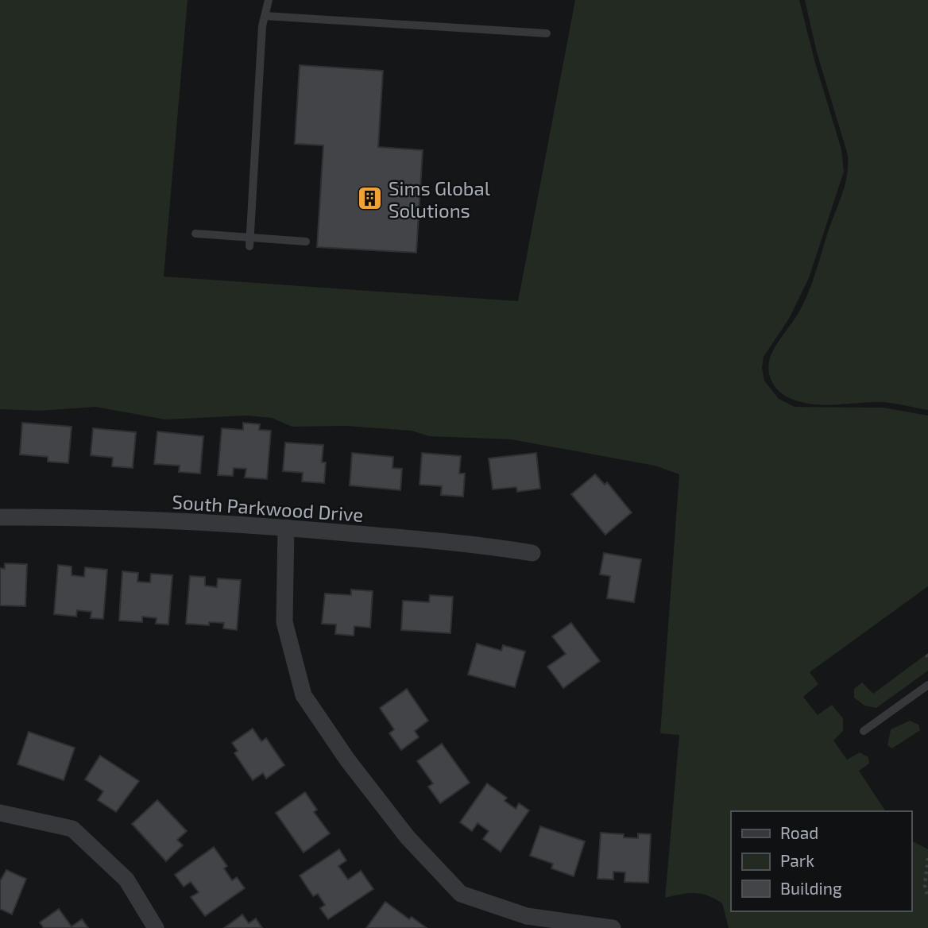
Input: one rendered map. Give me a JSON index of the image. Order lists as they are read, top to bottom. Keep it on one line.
{"streets":{"street":["South Parkwood Drive"]},"places":{"building":["Sims Global Solutions"]},"legend":["Road","Park","Building"]}
